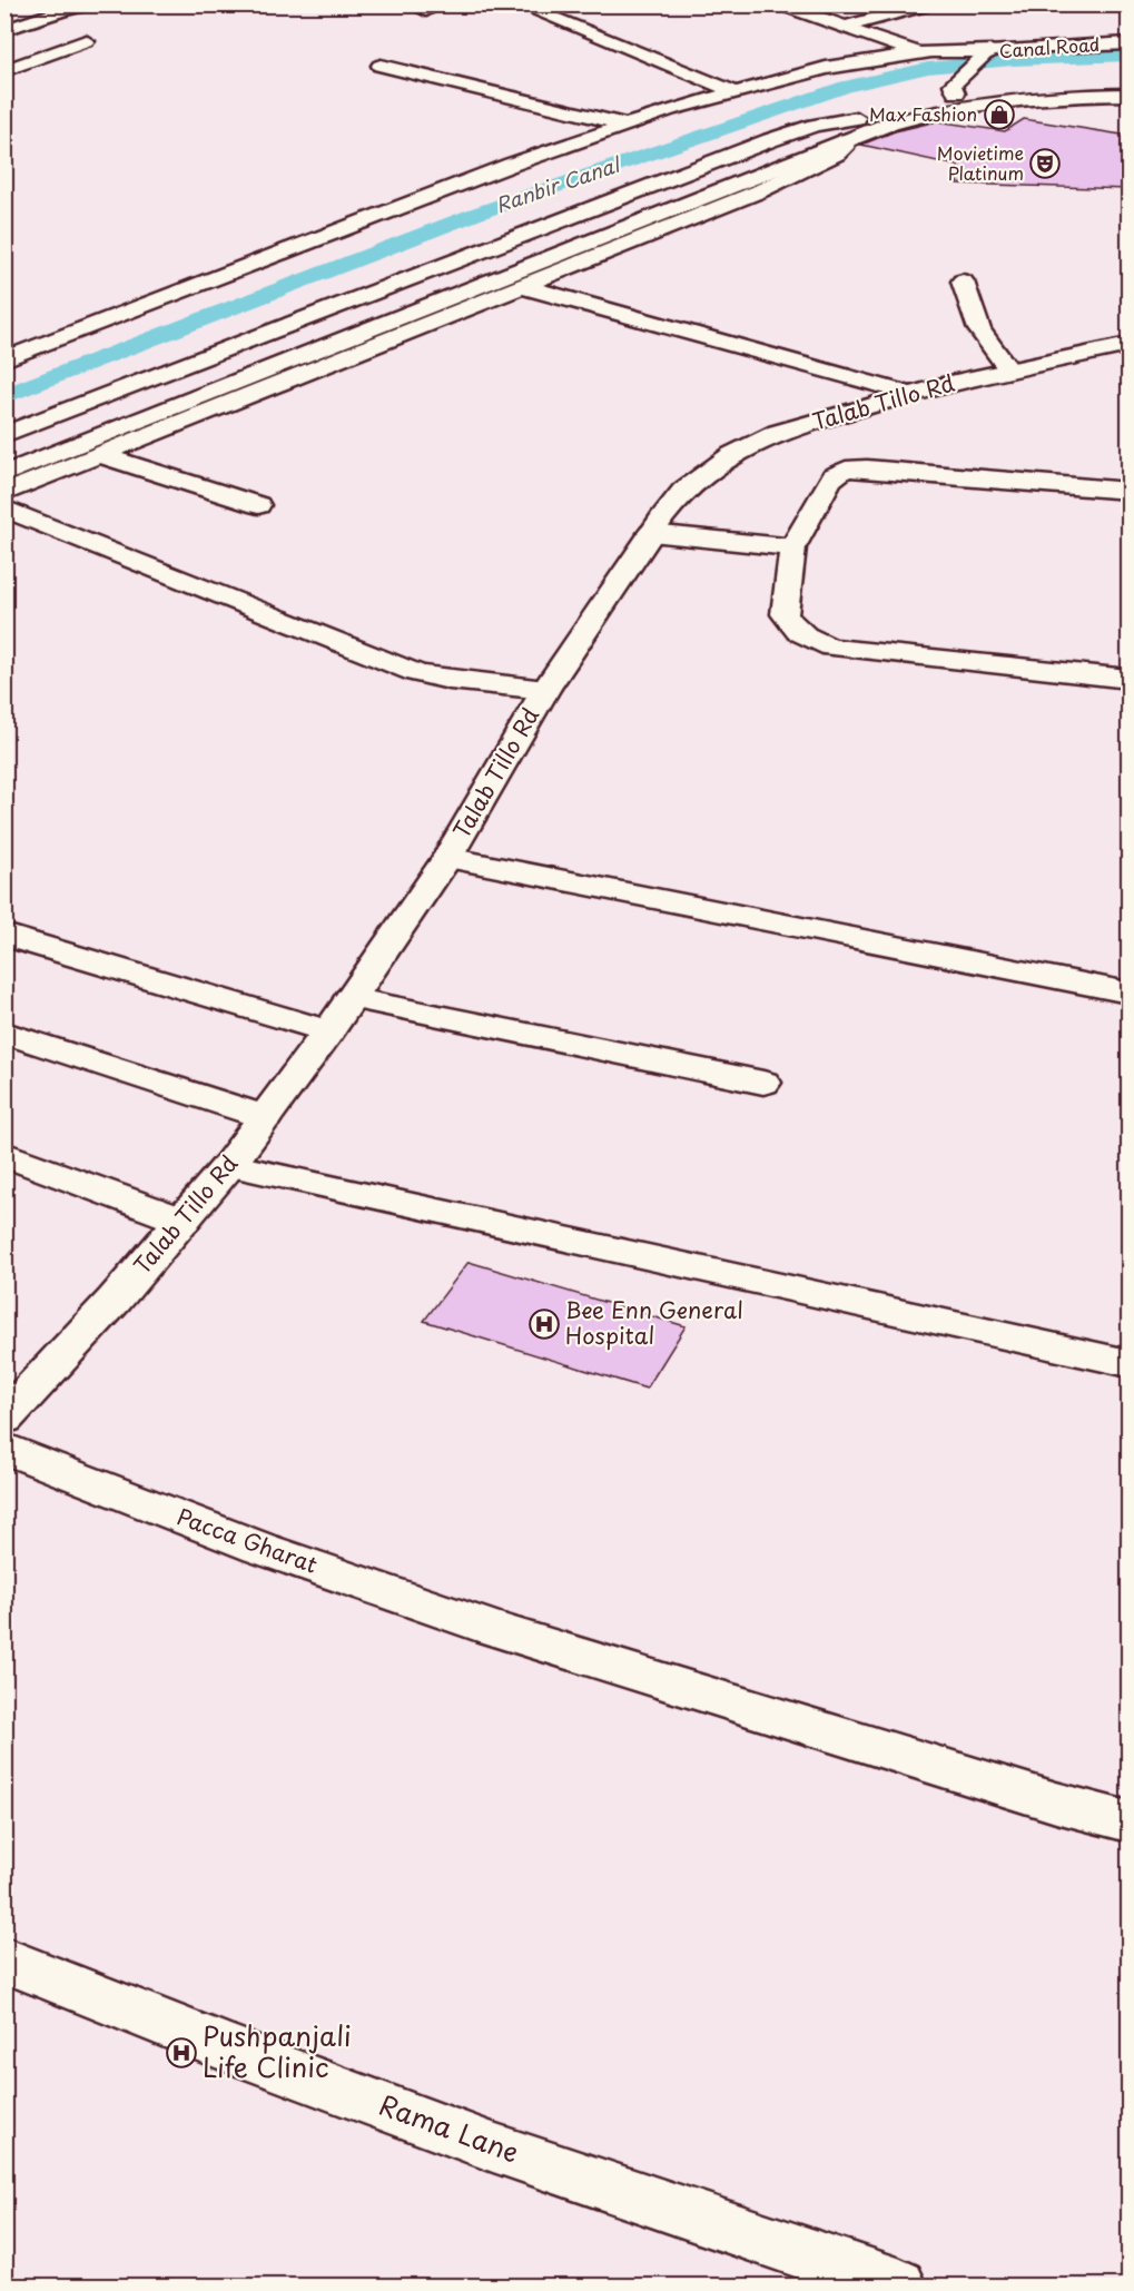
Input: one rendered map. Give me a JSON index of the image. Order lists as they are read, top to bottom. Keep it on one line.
{"streets":{"main road":["Canal Road","Talab Tillo Rd","Pacca Gharat","Rama Lane"]},"water":["Ranbir Canal"],"places":{"shop":["Max Fashion"],"theatre":["Movietime Platinum"],"hospital":["Bee Enn General Hospital","Pushpanjali Life Clinic"]}}
